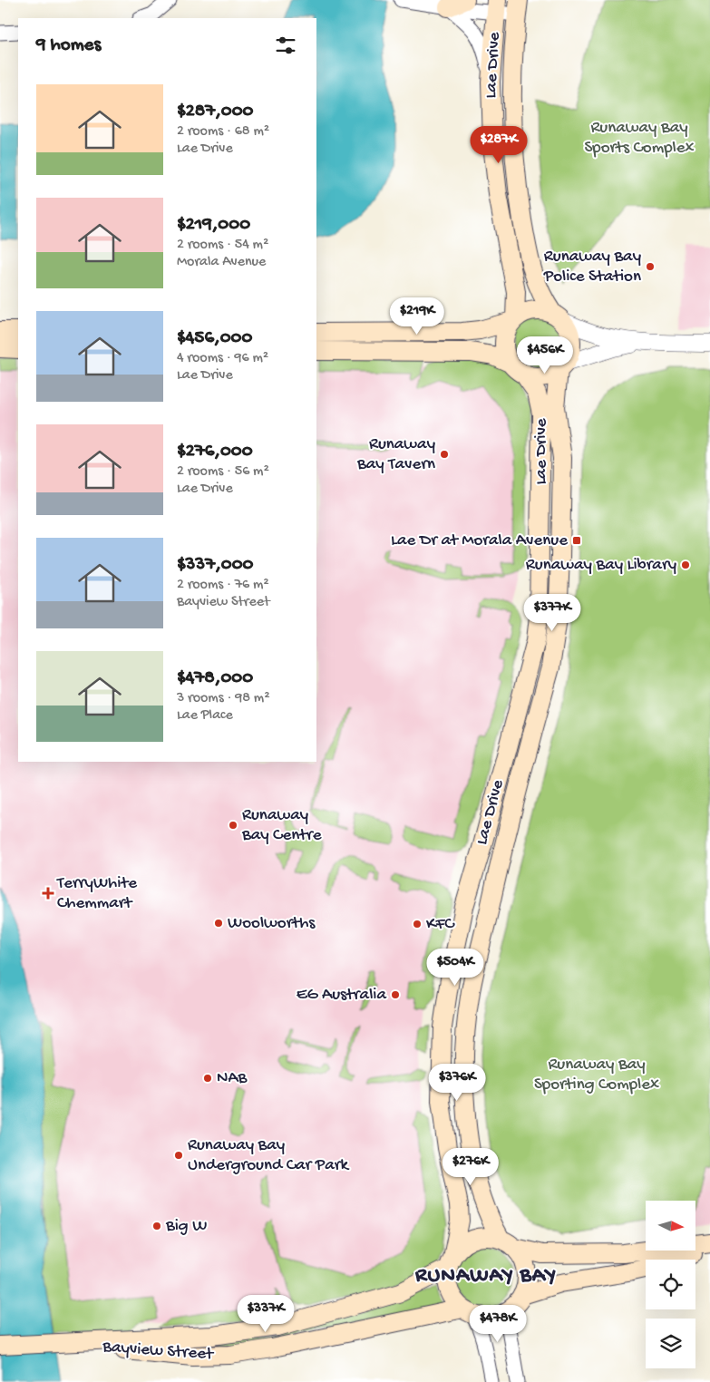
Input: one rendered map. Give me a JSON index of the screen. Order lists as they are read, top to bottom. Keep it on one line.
{"streets":{"main road":["Lae Drive","Bayview Street"]},"crossings":[["Lae Drive","Bayview Street"]],"districts":["RUNAWAY BAY"],"parks":["Runaway Bay Sports Complex","Runaway Bay Sporting Complex"],"places":{"other":["Runaway Bay Police Station","Runaway Bay Tavern","Runaway Bay Library","Runaway Bay Centre","Woolworths","KFC","EG Australia","NAB","Runaway Bay Underground Car Park","Big W"],"transit":["Lae Dr at Morala Avenue"],"health":["TerryWhite Chemmart"]},"north":"right","page":{"heading":"9 homes","list":[{"name":"$287,000","note":"2 rooms · 68 m² · Lae Drive"},{"name":"$219,000","note":"2 rooms · 54 m² · Morala Avenue"},{"name":"$456,000","note":"4 rooms · 96 m² · Lae Drive"},{"name":"$276,000","note":"2 rooms · 56 m² · Lae Drive"},{"name":"$337,000","note":"2 rooms · 76 m² · Bayview Street"},{"name":"$478,000","note":"3 rooms · 98 m² · Lae Place"}],"price":["$287K","$219K","$456K","$377K","$504K","$376K","$276K","$337K","$478K"]}}
